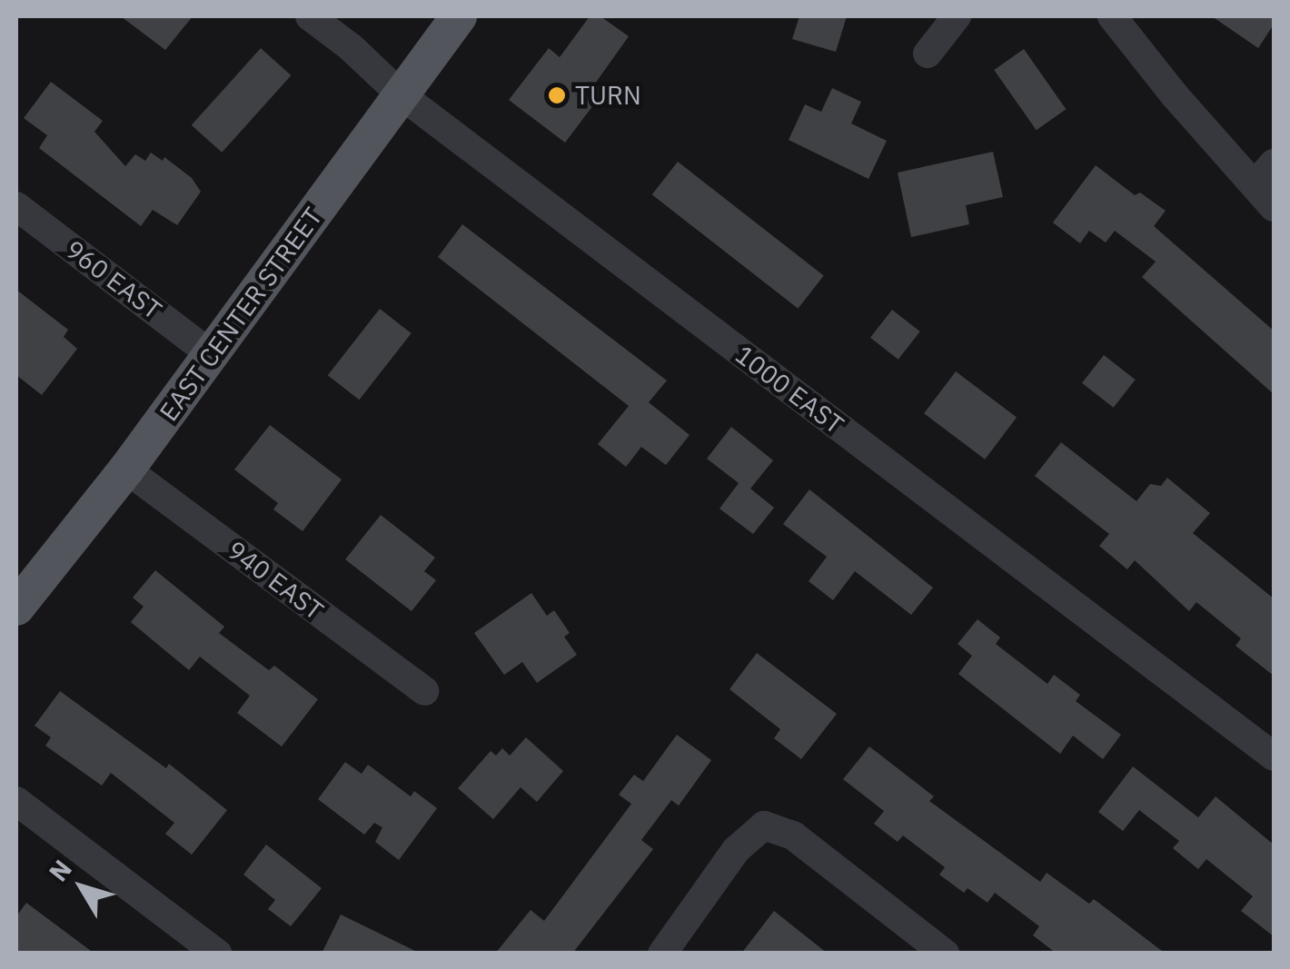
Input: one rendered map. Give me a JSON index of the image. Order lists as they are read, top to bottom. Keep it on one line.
{"streets":{"main road":["EAST CENTER STREET"],"street":["960 EAST","1000 EAST","940 EAST"]},"crossings":[["960 EAST","EAST CENTER STREET"],["EAST CENTER STREET","1000 EAST"],["EAST CENTER STREET","940 EAST"]],"places":["TURN"],"north":"top left"}
